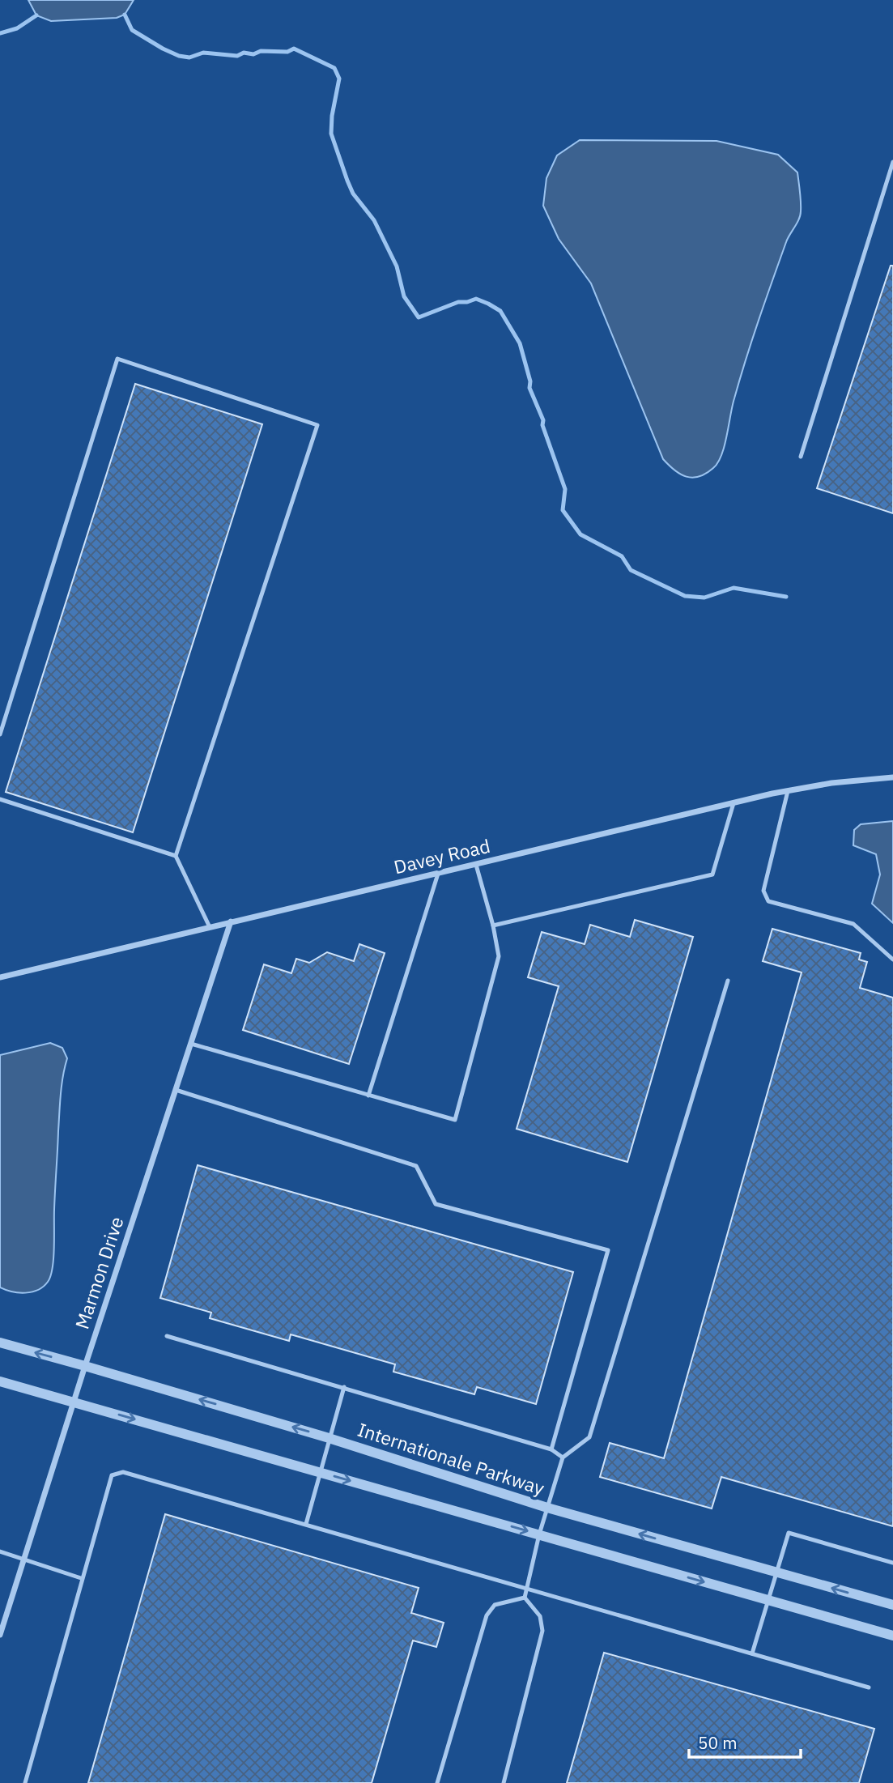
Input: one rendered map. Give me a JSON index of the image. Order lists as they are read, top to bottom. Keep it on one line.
{"streets":{"street":["Davey Road","Marmon Drive","Internationale Parkway"]},"crossings":[["Davey Road","Marmon Drive"],["Marmon Drive","Internationale Parkway"]],"scale_bar":"50 m"}
